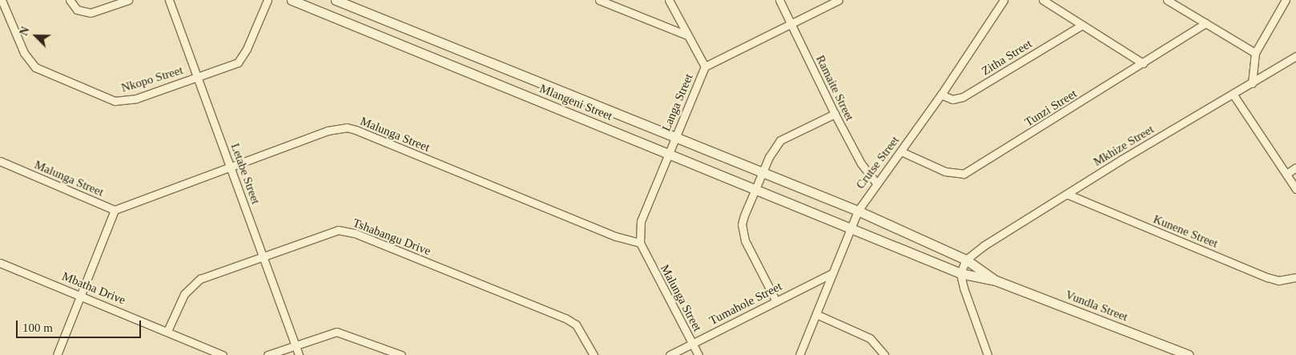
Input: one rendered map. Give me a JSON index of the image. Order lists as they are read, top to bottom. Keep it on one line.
{"streets":{"street":["Zitha Street","Nkopo Street","Ramaite Street","Mlangeni Street","Langa Street","Tunzi Street","Malunga Street","Mkhize Street","Crutse Street","Letabe Street","Kunene Street","Tshabangu Drive","Mbatha Drive","Tumahole Street","Vundla Street"]},"crossings":[["Zitha Street","Crutse Street"],["Nkopo Street","Letabe Street"],["Ramaite Street","Langa Street"],["Ramaite Street","Crutse Street"],["Mlangeni Street","Langa Street"],["Mlangeni Street","Crutse Street"],["Mlangeni Street","Vundla Street"],["Langa Street","Malunga Street"],["Tunzi Street","Crutse Street"],["Malunga Street","Letabe Street"],["Malunga Street","Tumahole Street"],["Mkhize Street","Kunene Street"],["Mkhize Street","Vundla Street"],["Crutse Street","Tumahole Street"],["Crutse Street","Vundla Street"],["Letabe Street","Tshabangu Drive"],["Tshabangu Drive","Mbatha Drive"]],"scale_bar":"100 m","north":"top left"}
